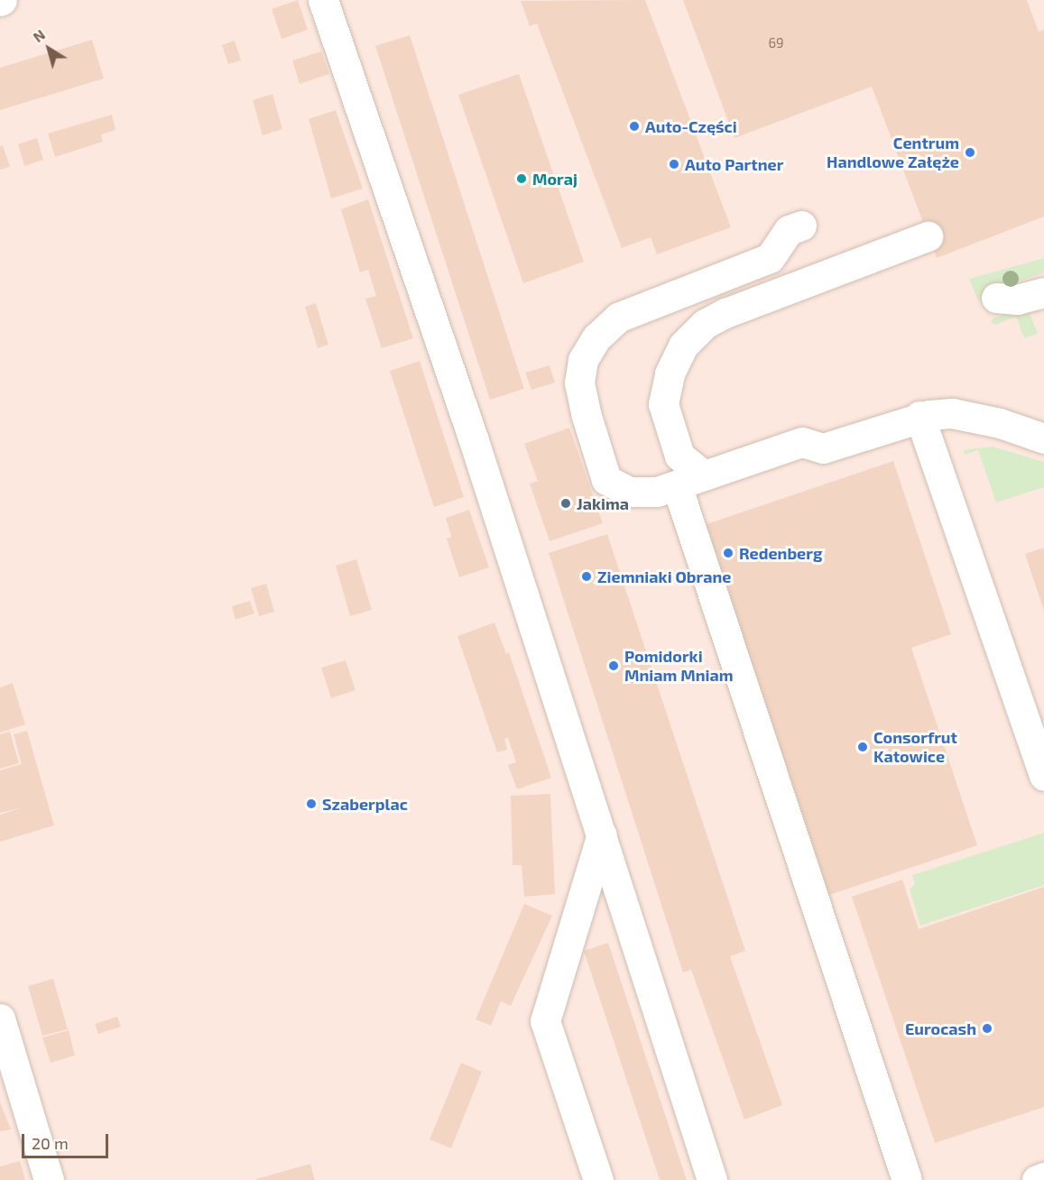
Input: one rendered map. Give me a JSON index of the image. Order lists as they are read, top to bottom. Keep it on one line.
{"places":["Auto-Części","Centrum Handlowe Załęże","Auto Partner","Moraj","Jakima","Redenberg","Ziemniaki Obrane","Pomidorki Mniam Mniam","Consorfrut Katowice","Szaberplac","Eurocash"],"house_numbers":["69"],"scale_bar":"20 m","north":"top left"}
